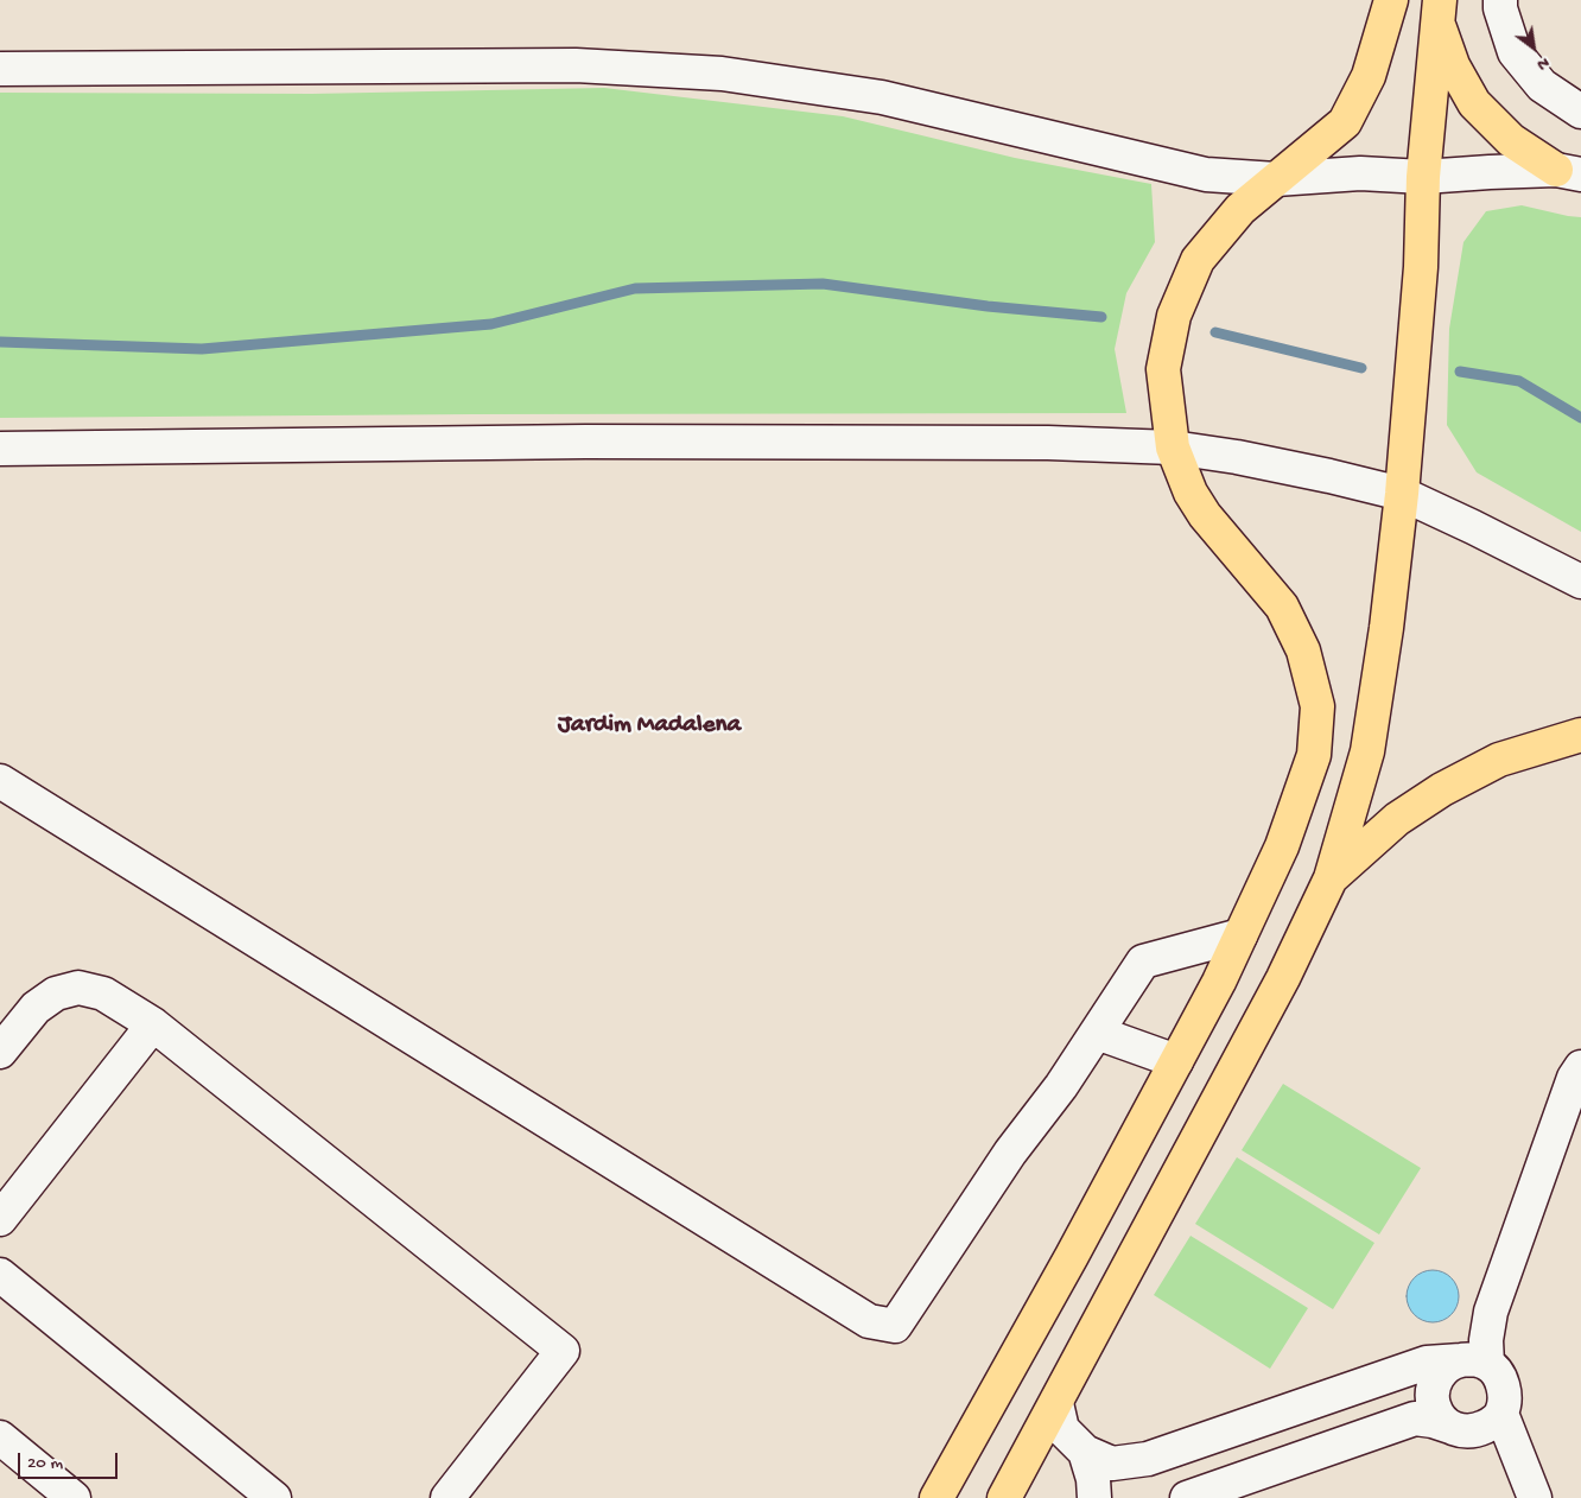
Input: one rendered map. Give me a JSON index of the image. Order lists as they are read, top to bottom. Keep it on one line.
{"districts":["Jardim Madalena"],"scale_bar":"20 m","north":"bottom right"}
